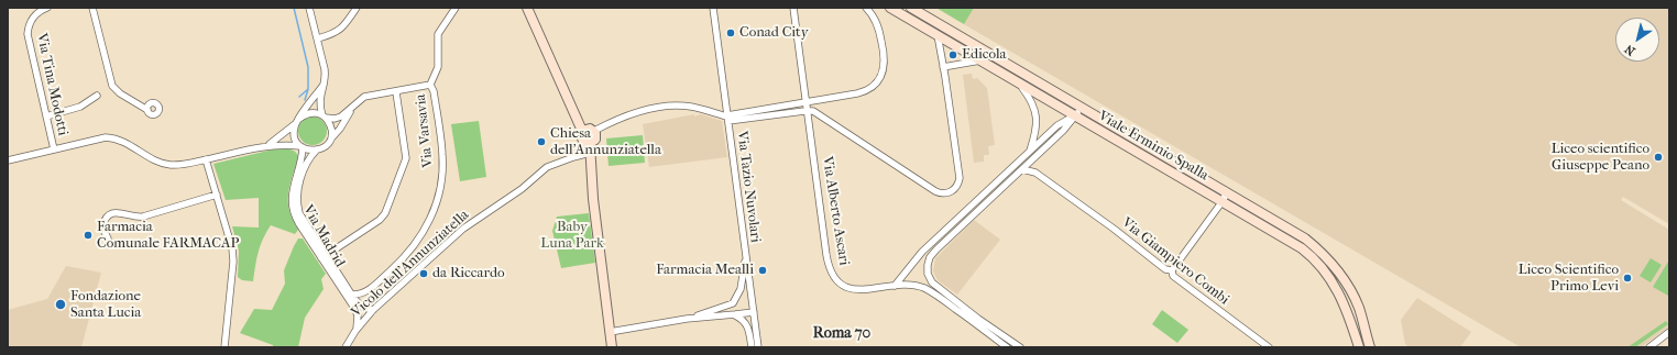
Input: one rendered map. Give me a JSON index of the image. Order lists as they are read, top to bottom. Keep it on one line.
{"streets":{"main road":["Viale Erminio Spalla"],"street":["Via Tina Modotti","Via Varsavia","Via Tazio Nuvolari","Via Alberto Ascari","Via Madrid","Via Giampiero Combi","Vicolo dell'Annunziatella"]},"crossings":[["Via Varsavia","Via Madrid"],["Via Madrid","Vicolo dell'Annunziatella"]],"districts":["Roma 70"],"parks":["Baby Luna Park"],"places":["Conad City","Edicola","Chiesa dell'Annunziatella","Liceo scientifico Giuseppe Peano","Farmacia Comunale FARMACAP","Farmacia Mealli","da Riccardo","Liceo Scientifico Primo Levi","Fondazione Santa Lucia"],"north":"bottom left"}
